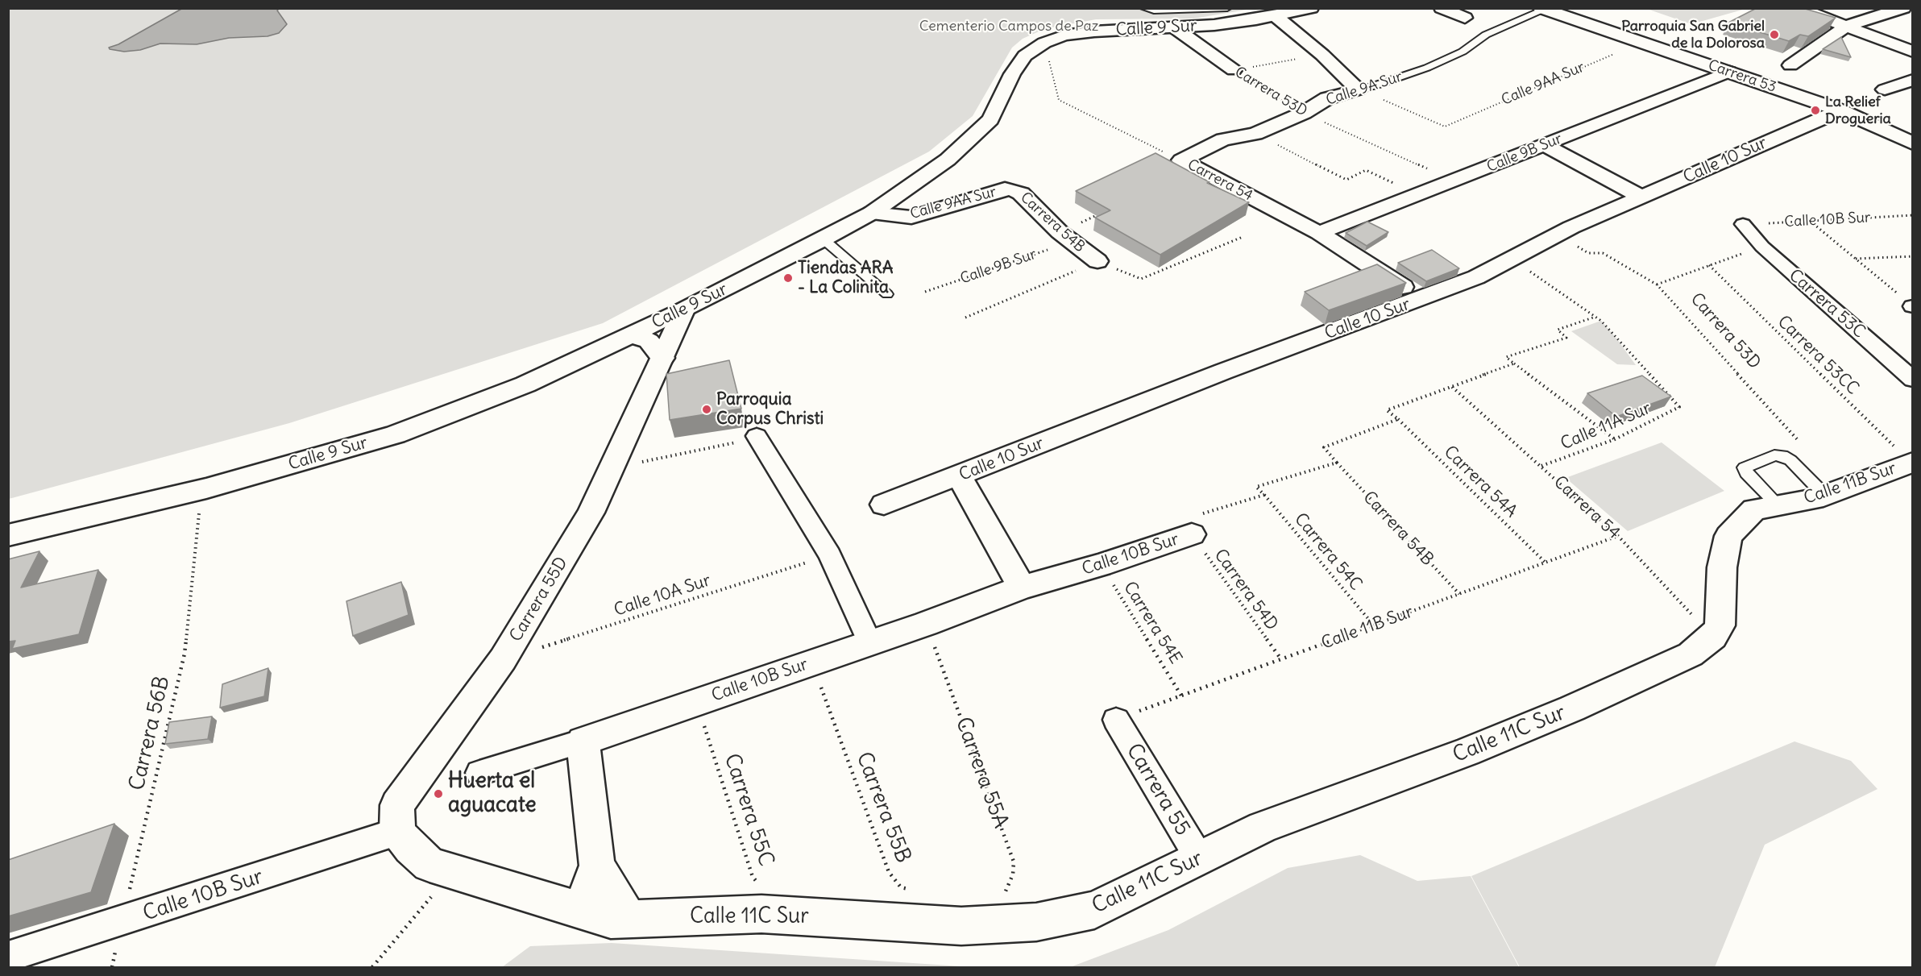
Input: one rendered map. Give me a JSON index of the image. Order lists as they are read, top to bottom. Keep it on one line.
{"streets":{"street":["Calle 9 Sur","Carrera 53","Calle 9AA Sur","Calle 9A Sur","Carrera 53D","Calle 9B Sur","Calle 10 Sur","Carrera 54","Calle 10B Sur","Carrera 54B","Carrera 53C","Calle 11B Sur","Carrera 55D","Calle 11C Sur","Carrera 55"],"path":["Carrera 53CC","Calle 11A Sur","Carrera 54A","Carrera 54C","Carrera 54D","Calle 10A Sur","Carrera 54E","Carrera 56B","Carrera 55A","Carrera 55B","Carrera 55C"]},"crossings":[["Calle 9 Sur","Calle 9AA Sur"],["Calle 9 Sur","Carrera 53D"],["Calle 9 Sur","Carrera 55D"],["Carrera 53","Calle 9AA Sur"],["Carrera 53","Calle 9A Sur"],["Carrera 53","Calle 9B Sur"],["Carrera 53","Calle 10 Sur"],["Calle 9AA Sur","Calle 9A Sur"],["Calle 9AA Sur","Carrera 54B"],["Calle 9A Sur","Carrera 53D"],["Calle 9A Sur","Carrera 54"],["Carrera 53D","Calle 9B Sur"],["Carrera 53D","Calle 10 Sur"],["Calle 9B Sur","Carrera 54"],["Calle 9B Sur","Carrera 54B"],["Calle 10 Sur","Carrera 54"],["Carrera 54","Calle 11A Sur"],["Carrera 54","Calle 11B Sur"],["Carrera 54","Calle 11C Sur"],["Calle 10B Sur","Carrera 53C"],["Calle 10B Sur","Carrera 54C"],["Calle 10B Sur","Carrera 54D"],["Calle 10B Sur","Carrera 55D"],["Calle 10B Sur","Carrera 54E"],["Calle 10B Sur","Carrera 56B"],["Calle 10B Sur","Carrera 55A"],["Calle 10B Sur","Carrera 55B"],["Calle 10B Sur","Carrera 55C"],["Carrera 54B","Calle 11B Sur"],["Carrera 53CC","Calle 11B Sur"],["Carrera 54A","Calle 11B Sur"],["Calle 11B Sur","Carrera 54C"],["Calle 11B Sur","Carrera 54D"],["Calle 11B Sur","Carrera 54E"],["Calle 11B Sur","Calle 11C Sur"],["Calle 11B Sur","Carrera 55"],["Calle 10A Sur","Carrera 55D"],["Calle 11C Sur","Carrera 55A"],["Calle 11C Sur","Carrera 55"]],"parks":["Cementerio Campos de Paz"],"places":["Parroquia San Gabriel de la Dolorosa","La Relief Drogueria","Tiendas ARA - La Colinita","Parroquia Corpus Christi","Huerta el aguacate"]}
